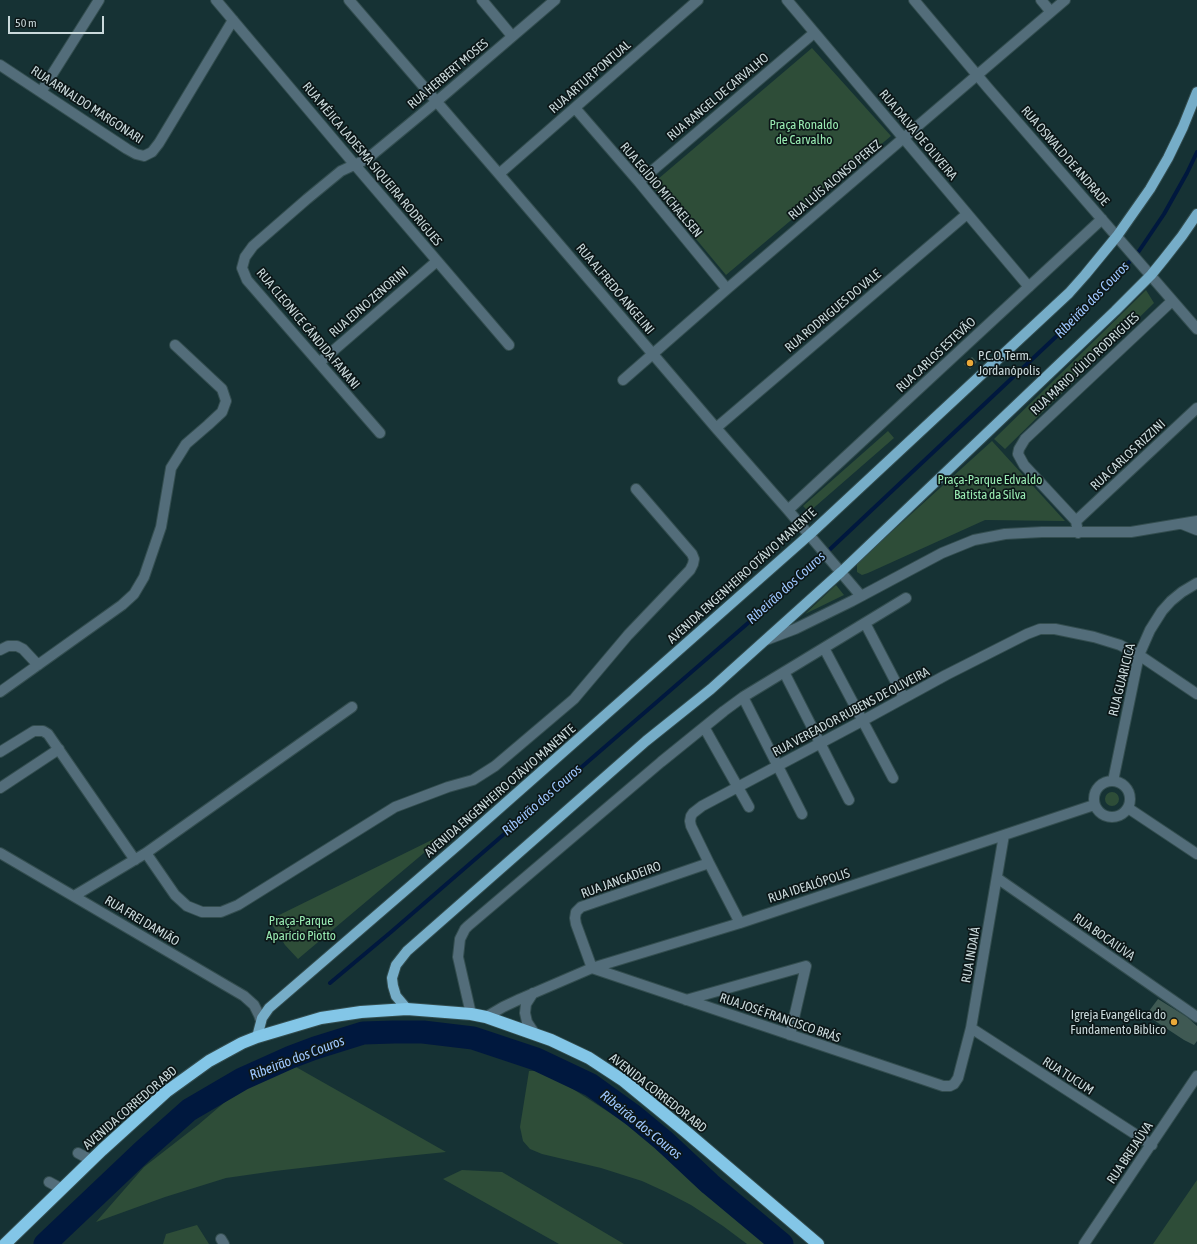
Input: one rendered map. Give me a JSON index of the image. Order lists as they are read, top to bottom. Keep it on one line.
{"streets":{"highway":["AVENIDA CORREDOR ABD"],"main road":["AVENIDA ENGENHEIRO OTÁVIO MANENTE"],"street":["RUA HERBERT MOSES","RUA ARTUR PONTUAL","RUA RANGEL DE CARVALHO","RUA ARNALDO MARGONARI","RUA DALVA DE OLIVEIRA","RUA OSWALD DE ANDRADE","RUA MÉJICA LADESMA SIQUEIRA RODRIGUES","RUA LUÍS ALONSO PEREZ","RUA EGÍDIO MICHAELSEN","RUA ALFREDO ANGELINI","RUA EDNO ZENORINI","RUA RODRIGUES DO VALE","RUA CLEONICE CÂNDIDA FANANI","RUA CARLOS ESTEVÃO","RUA MARIO JÚLIO RODRIGUES","RUA CARLOS RIZZINI","RUA GUARICICA","RUA VEREADOR RUBENS DE OLIVEIRA","RUA JANGADEIRO","RUA IDEALÓPOLIS","RUA FREI DAMIÃO","RUA BOCAIÚVA","RUA INDAIÁ","RUA JOSÉ FRANCISCO BRÁS","RUA TUCUM","RUA BREJAÚVA"]},"crossings":[["RUA HERBERT MOSES","RUA MÉJICA LADESMA SIQUEIRA RODRIGUES"],["RUA HERBERT MOSES","RUA ALFREDO ANGELINI"],["RUA HERBERT MOSES","RUA CLEONICE CÂNDIDA FANANI"],["RUA ARTUR PONTUAL","RUA EGÍDIO MICHAELSEN"],["RUA ARTUR PONTUAL","RUA ALFREDO ANGELINI"],["RUA RANGEL DE CARVALHO","RUA DALVA DE OLIVEIRA"],["RUA RANGEL DE CARVALHO","RUA EGÍDIO MICHAELSEN"],["RUA ARNALDO MARGONARI","RUA MÉJICA LADESMA SIQUEIRA RODRIGUES"],["RUA DALVA DE OLIVEIRA","RUA LUÍS ALONSO PEREZ"],["RUA DALVA DE OLIVEIRA","RUA RODRIGUES DO VALE"],["RUA DALVA DE OLIVEIRA","RUA CARLOS ESTEVÃO"],["RUA OSWALD DE ANDRADE","RUA LUÍS ALONSO PEREZ"],["RUA OSWALD DE ANDRADE","RUA CARLOS ESTEVÃO"],["RUA OSWALD DE ANDRADE","RUA MARIO JÚLIO RODRIGUES"],["RUA OSWALD DE ANDRADE","AVENIDA ENGENHEIRO OTÁVIO MANENTE"],["RUA MÉJICA LADESMA SIQUEIRA RODRIGUES","RUA EDNO ZENORINI"],["RUA MÉJICA LADESMA SIQUEIRA RODRIGUES","RUA CLEONICE CÂNDIDA FANANI"],["RUA LUÍS ALONSO PEREZ","RUA EGÍDIO MICHAELSEN"],["RUA LUÍS ALONSO PEREZ","RUA ALFREDO ANGELINI"],["RUA ALFREDO ANGELINI","RUA RODRIGUES DO VALE"],["RUA ALFREDO ANGELINI","RUA CARLOS ESTEVÃO"],["RUA ALFREDO ANGELINI","AVENIDA ENGENHEIRO OTÁVIO MANENTE"],["RUA EDNO ZENORINI","RUA CLEONICE CÂNDIDA FANANI"],["RUA MARIO JÚLIO RODRIGUES","RUA CARLOS RIZZINI"],["AVENIDA ENGENHEIRO OTÁVIO MANENTE","RUA FREI DAMIÃO"],["AVENIDA ENGENHEIRO OTÁVIO MANENTE","AVENIDA CORREDOR ABD"],["RUA GUARICICA","RUA VEREADOR RUBENS DE OLIVEIRA"],["RUA GUARICICA","RUA IDEALÓPOLIS"],["RUA VEREADOR RUBENS DE OLIVEIRA","RUA JANGADEIRO"],["RUA VEREADOR RUBENS DE OLIVEIRA","RUA IDEALÓPOLIS"],["RUA JANGADEIRO","RUA IDEALÓPOLIS"],["RUA JANGADEIRO","RUA JOSÉ FRANCISCO BRÁS"],["RUA IDEALÓPOLIS","RUA INDAIÁ"],["RUA IDEALÓPOLIS","RUA JOSÉ FRANCISCO BRÁS"],["RUA IDEALÓPOLIS","AVENIDA CORREDOR ABD"],["RUA BOCAIÚVA","RUA INDAIÁ"],["RUA INDAIÁ","RUA JOSÉ FRANCISCO BRÁS"],["RUA INDAIÁ","RUA TUCUM"],["RUA TUCUM","RUA BREJAÚVA"]],"water":["Ribeirão dos Couros"],"parks":["Praça Ronaldo de Carvalho","Praça-Parque Edvaldo Batista da Silva","Praça-Parque Aparício Piotto"],"places":["P.C.O. Term. Jordanópolis","Igreja Evangélica do Fundamento Biblico"],"scale_bar":"50 m"}
